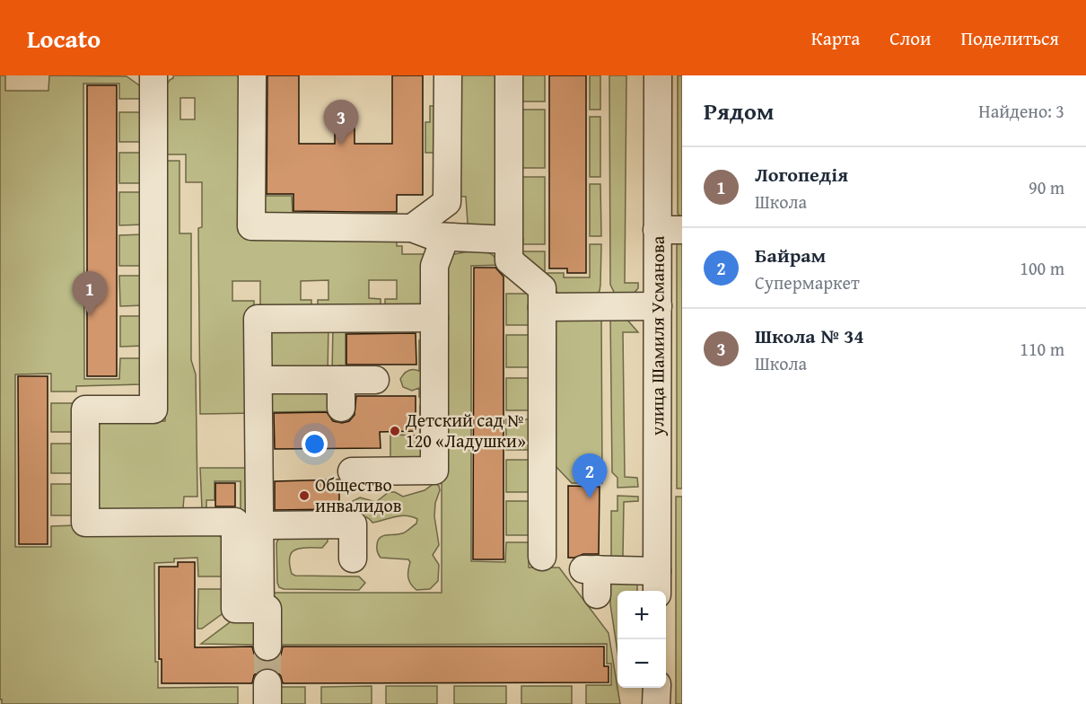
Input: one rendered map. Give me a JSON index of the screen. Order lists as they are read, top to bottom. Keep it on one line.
{"streets":{"street":["улица Шамиля Усманова"]},"places":["Детский сад № 120 «Ладушки»","Общество инвалидов"],"page":{"header":"Locato","nav":["Карта","Слои","Поделиться"],"heading":["Рядом","Найдено: 3"],"pins":["3","1","2"],"list":[{"mark":"1","name":"Логопедiя","note":"Школа","value":"90 m"},{"mark":"2","name":"Байрам","note":"Супермаркет","value":"100 m"},{"mark":"3","name":"Школа № 34","note":"Школа","value":"110 m"}],"map_buttons":["+","−"]}}
